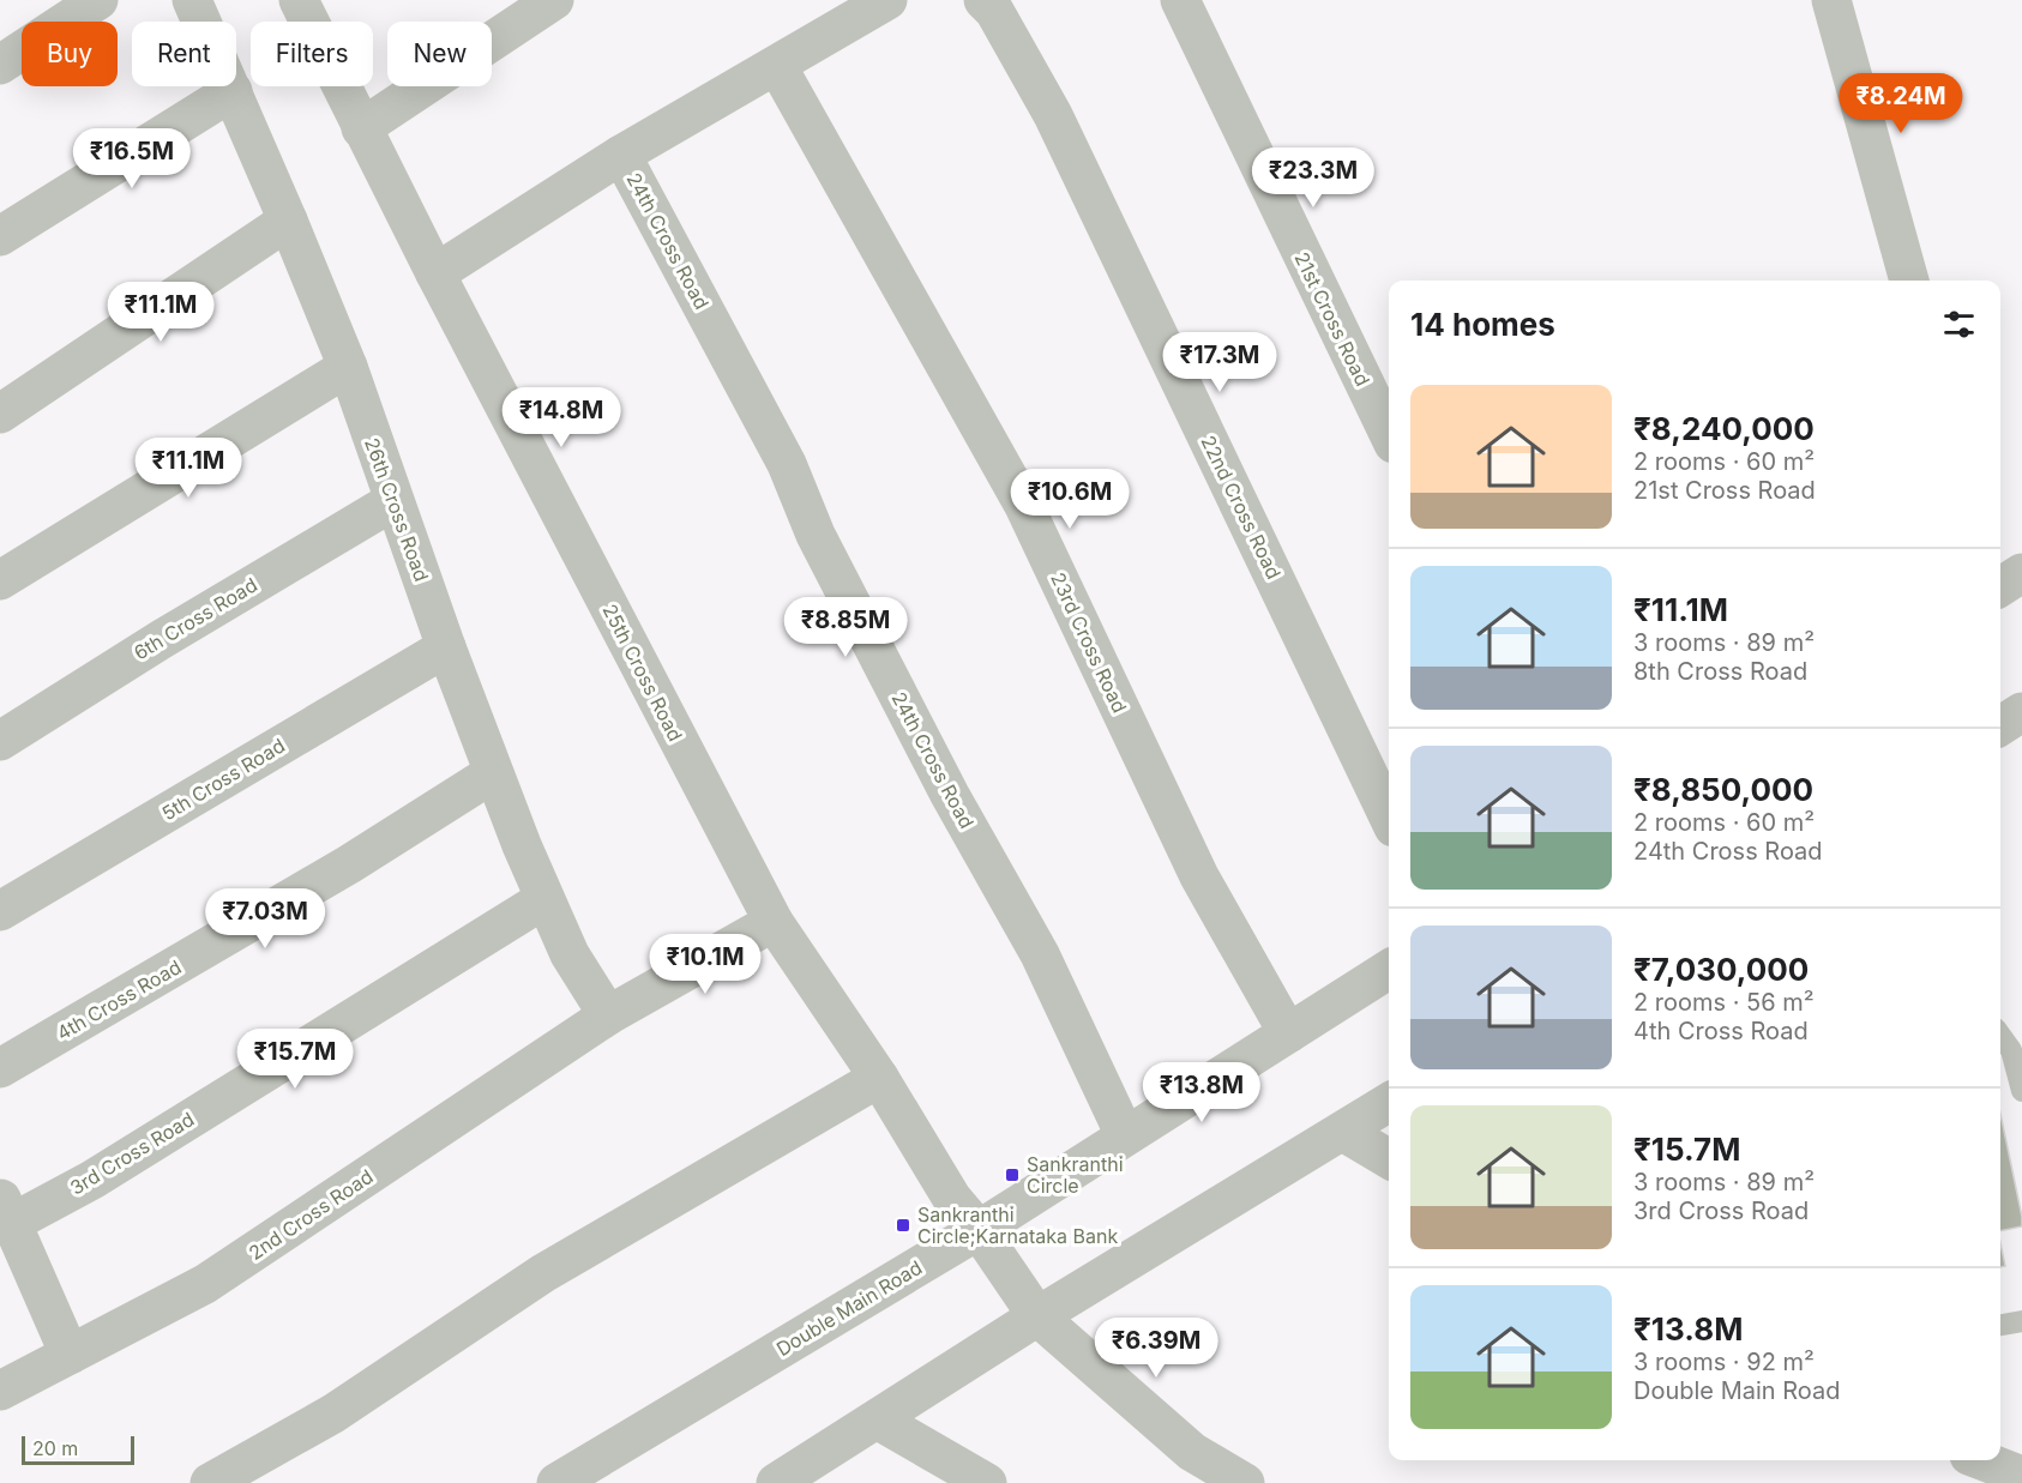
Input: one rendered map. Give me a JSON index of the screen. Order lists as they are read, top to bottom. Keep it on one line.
{"streets":{"street":["24th Cross Road","21st Cross Road","22nd Cross Road","26th Cross Road","6th Cross Road","23rd Cross Road","25th Cross Road","5th Cross Road","4th Cross Road","3rd Cross Road","2nd Cross Road","Double Main Road"]},"crossings":[["24th Cross Road","Double Main Road"],["26th Cross Road","6th Cross Road"],["26th Cross Road","5th Cross Road"],["26th Cross Road","4th Cross Road"],["26th Cross Road","3rd Cross Road"],["26th Cross Road","2nd Cross Road"],["23rd Cross Road","Double Main Road"],["25th Cross Road","2nd Cross Road"],["25th Cross Road","Double Main Road"]],"places":{"transit":["Sankranthi Circle","Sankranthi Circle;Karnataka Bank"]},"scale_bar":"20 m","page":{"chip":["Buy","Rent","Filters","New"],"price":["₹8.24M","₹16.5M","₹23.3M","₹11.1M","₹17.3M","₹14.8M","₹11.1M","₹10.6M","₹8.85M","₹7.03M","₹10.1M","₹15.7M","₹13.8M","₹6.39M"],"heading":"14 homes","list":[{"name":"₹8,240,000","note":"2 rooms · 60 m² · 21st Cross Road"},{"name":"₹11.1M","note":"3 rooms · 89 m² · 8th Cross Road"},{"name":"₹8,850,000","note":"2 rooms · 60 m² · 24th Cross Road"},{"name":"₹7,030,000","note":"2 rooms · 56 m² · 4th Cross Road"},{"name":"₹15.7M","note":"3 rooms · 89 m² · 3rd Cross Road"},{"name":"₹13.8M","note":"3 rooms · 92 m² · Double Main Road"}],"scale":"20 m"}}
